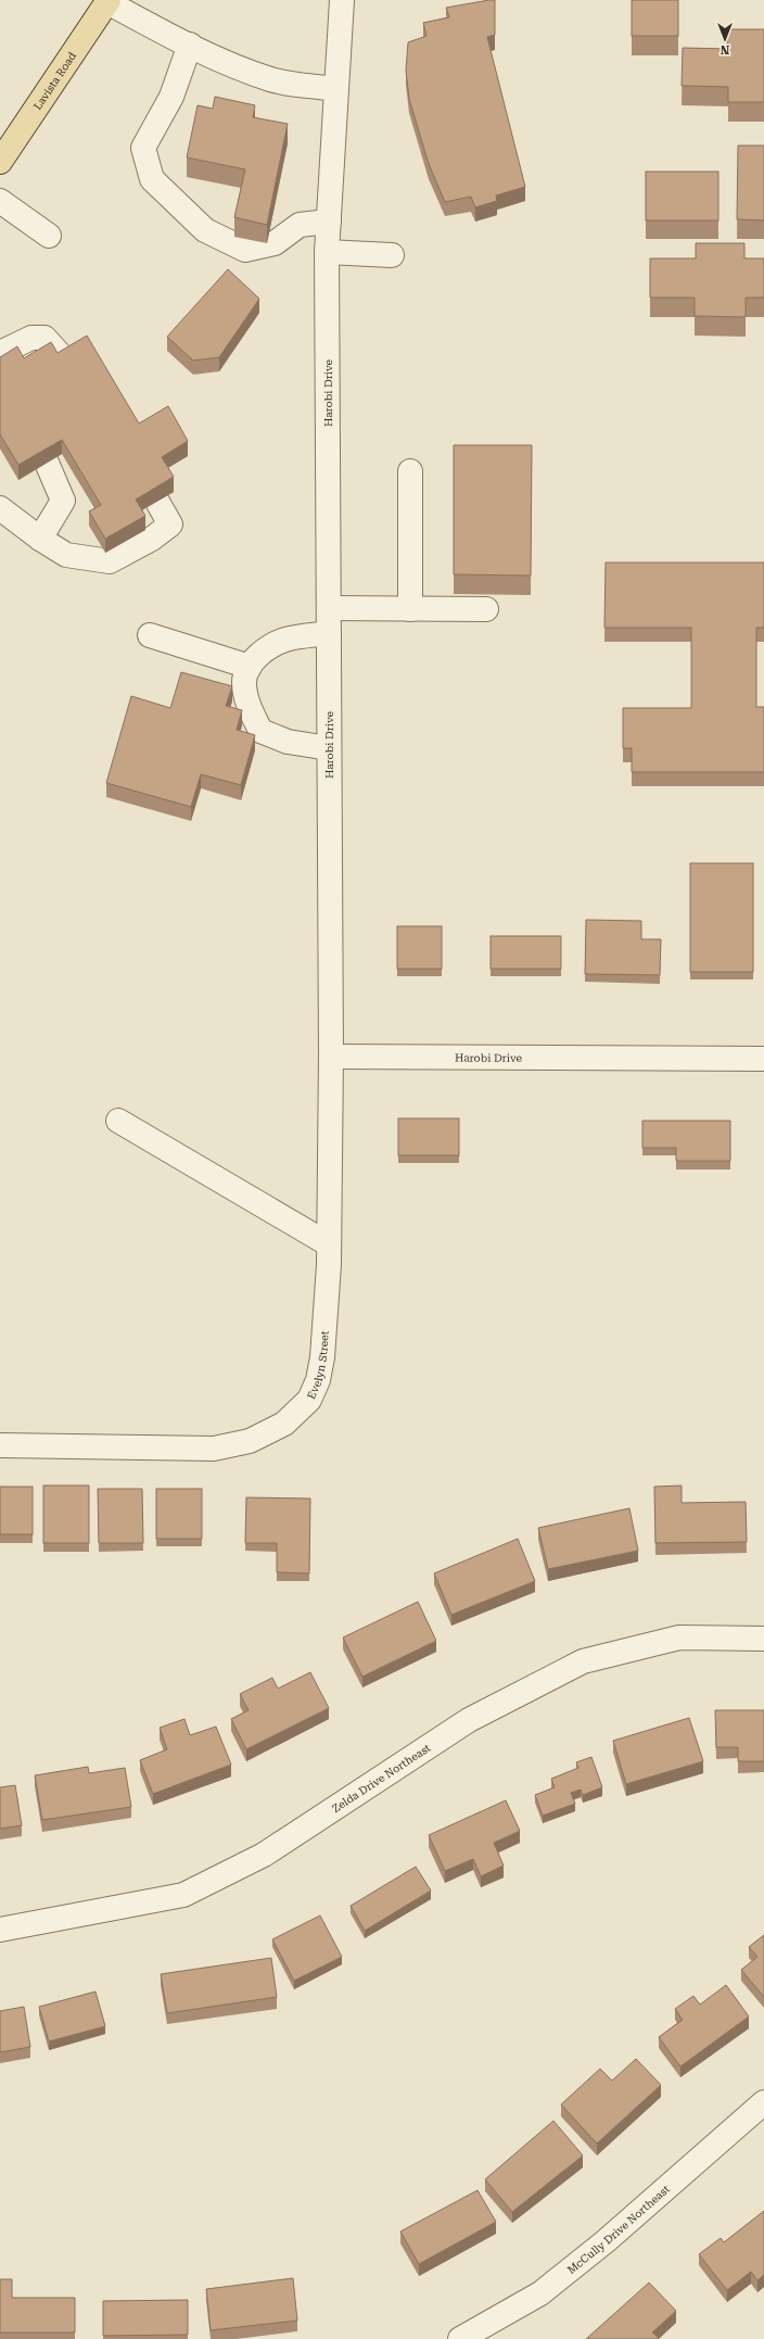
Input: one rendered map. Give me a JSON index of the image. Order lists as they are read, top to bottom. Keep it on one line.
{"streets":{"main road":["Lavista Road"],"street":["Harobi Drive","Evelyn Street","Zelda Drive Northeast","McCully Drive Northeast"]},"crossings":[["Harobi Drive","Evelyn Street"]],"north":"bottom"}
